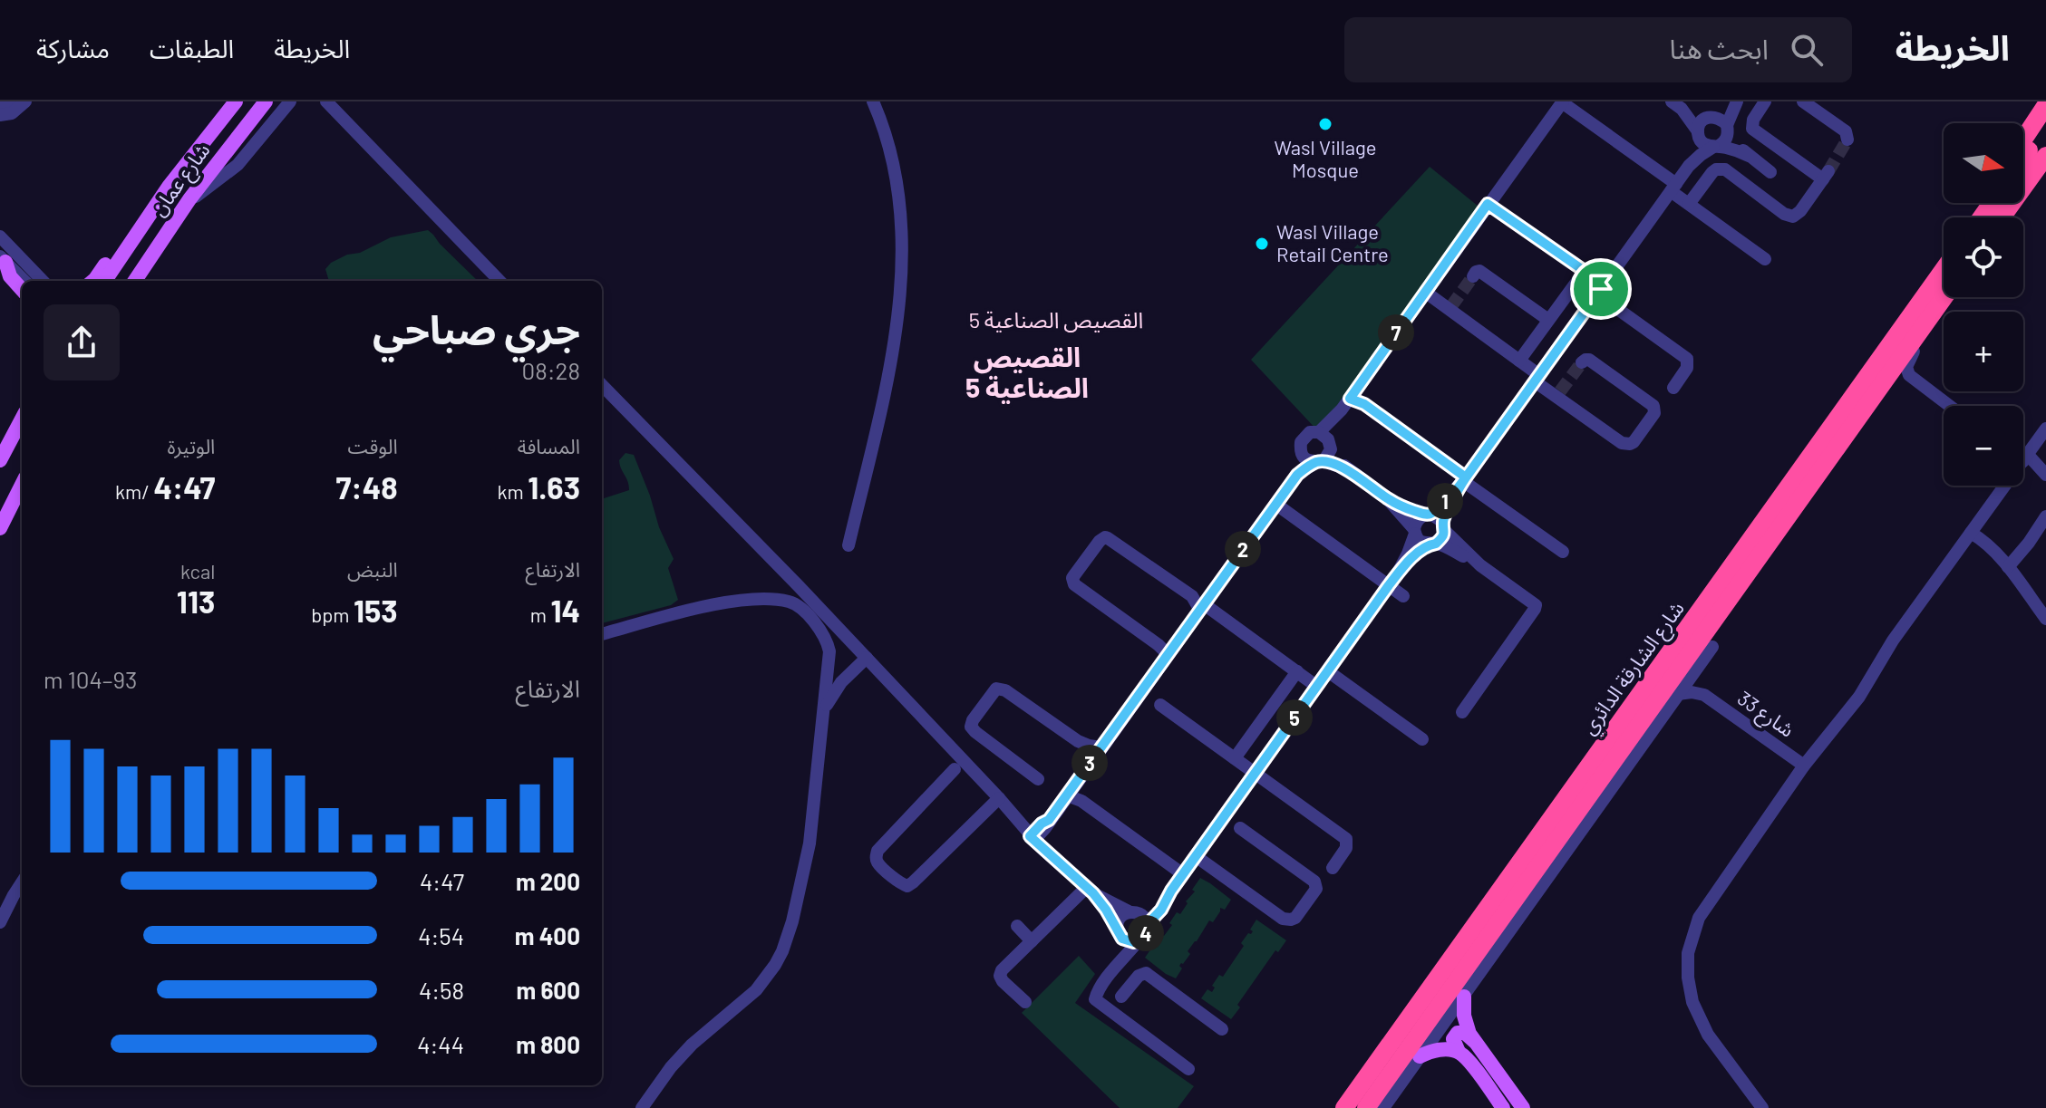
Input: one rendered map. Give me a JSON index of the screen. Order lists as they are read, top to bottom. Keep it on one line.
{"streets":{"highway":["شارع الشارقة الدائري"],"main road":["شارع عمان"],"street":["شارع 33"]},"districts":["القصيص الصناعية 5","القصيص الصناعية 5"],"places":["Wasl Village Mosque","Wasl Village Retail Centre"],"north":"right","page":{"header":"الخريطة","search":"ابحث هنا","nav":["الخريطة","الطبقات","مشاركة"],"map_buttons":["+","−"],"heading":["جري صباحي","08:28"],"pins":["7","1","2","5","3","4"],"stats":[["المسافة","1.63 km"],["الوقت","7:48"],["الوتيرة","4:47 /km"],["الارتفاع","14 m"],["النبض","153 bpm"],["kcal","113"]],"chart":["الارتفاع","93–104 m"],"list":[{"name":"200 m","note":"4:47"},{"name":"400 m","note":"4:54"},{"name":"600 m","note":"4:58"},{"name":"800 m","note":"4:44"}]}}
